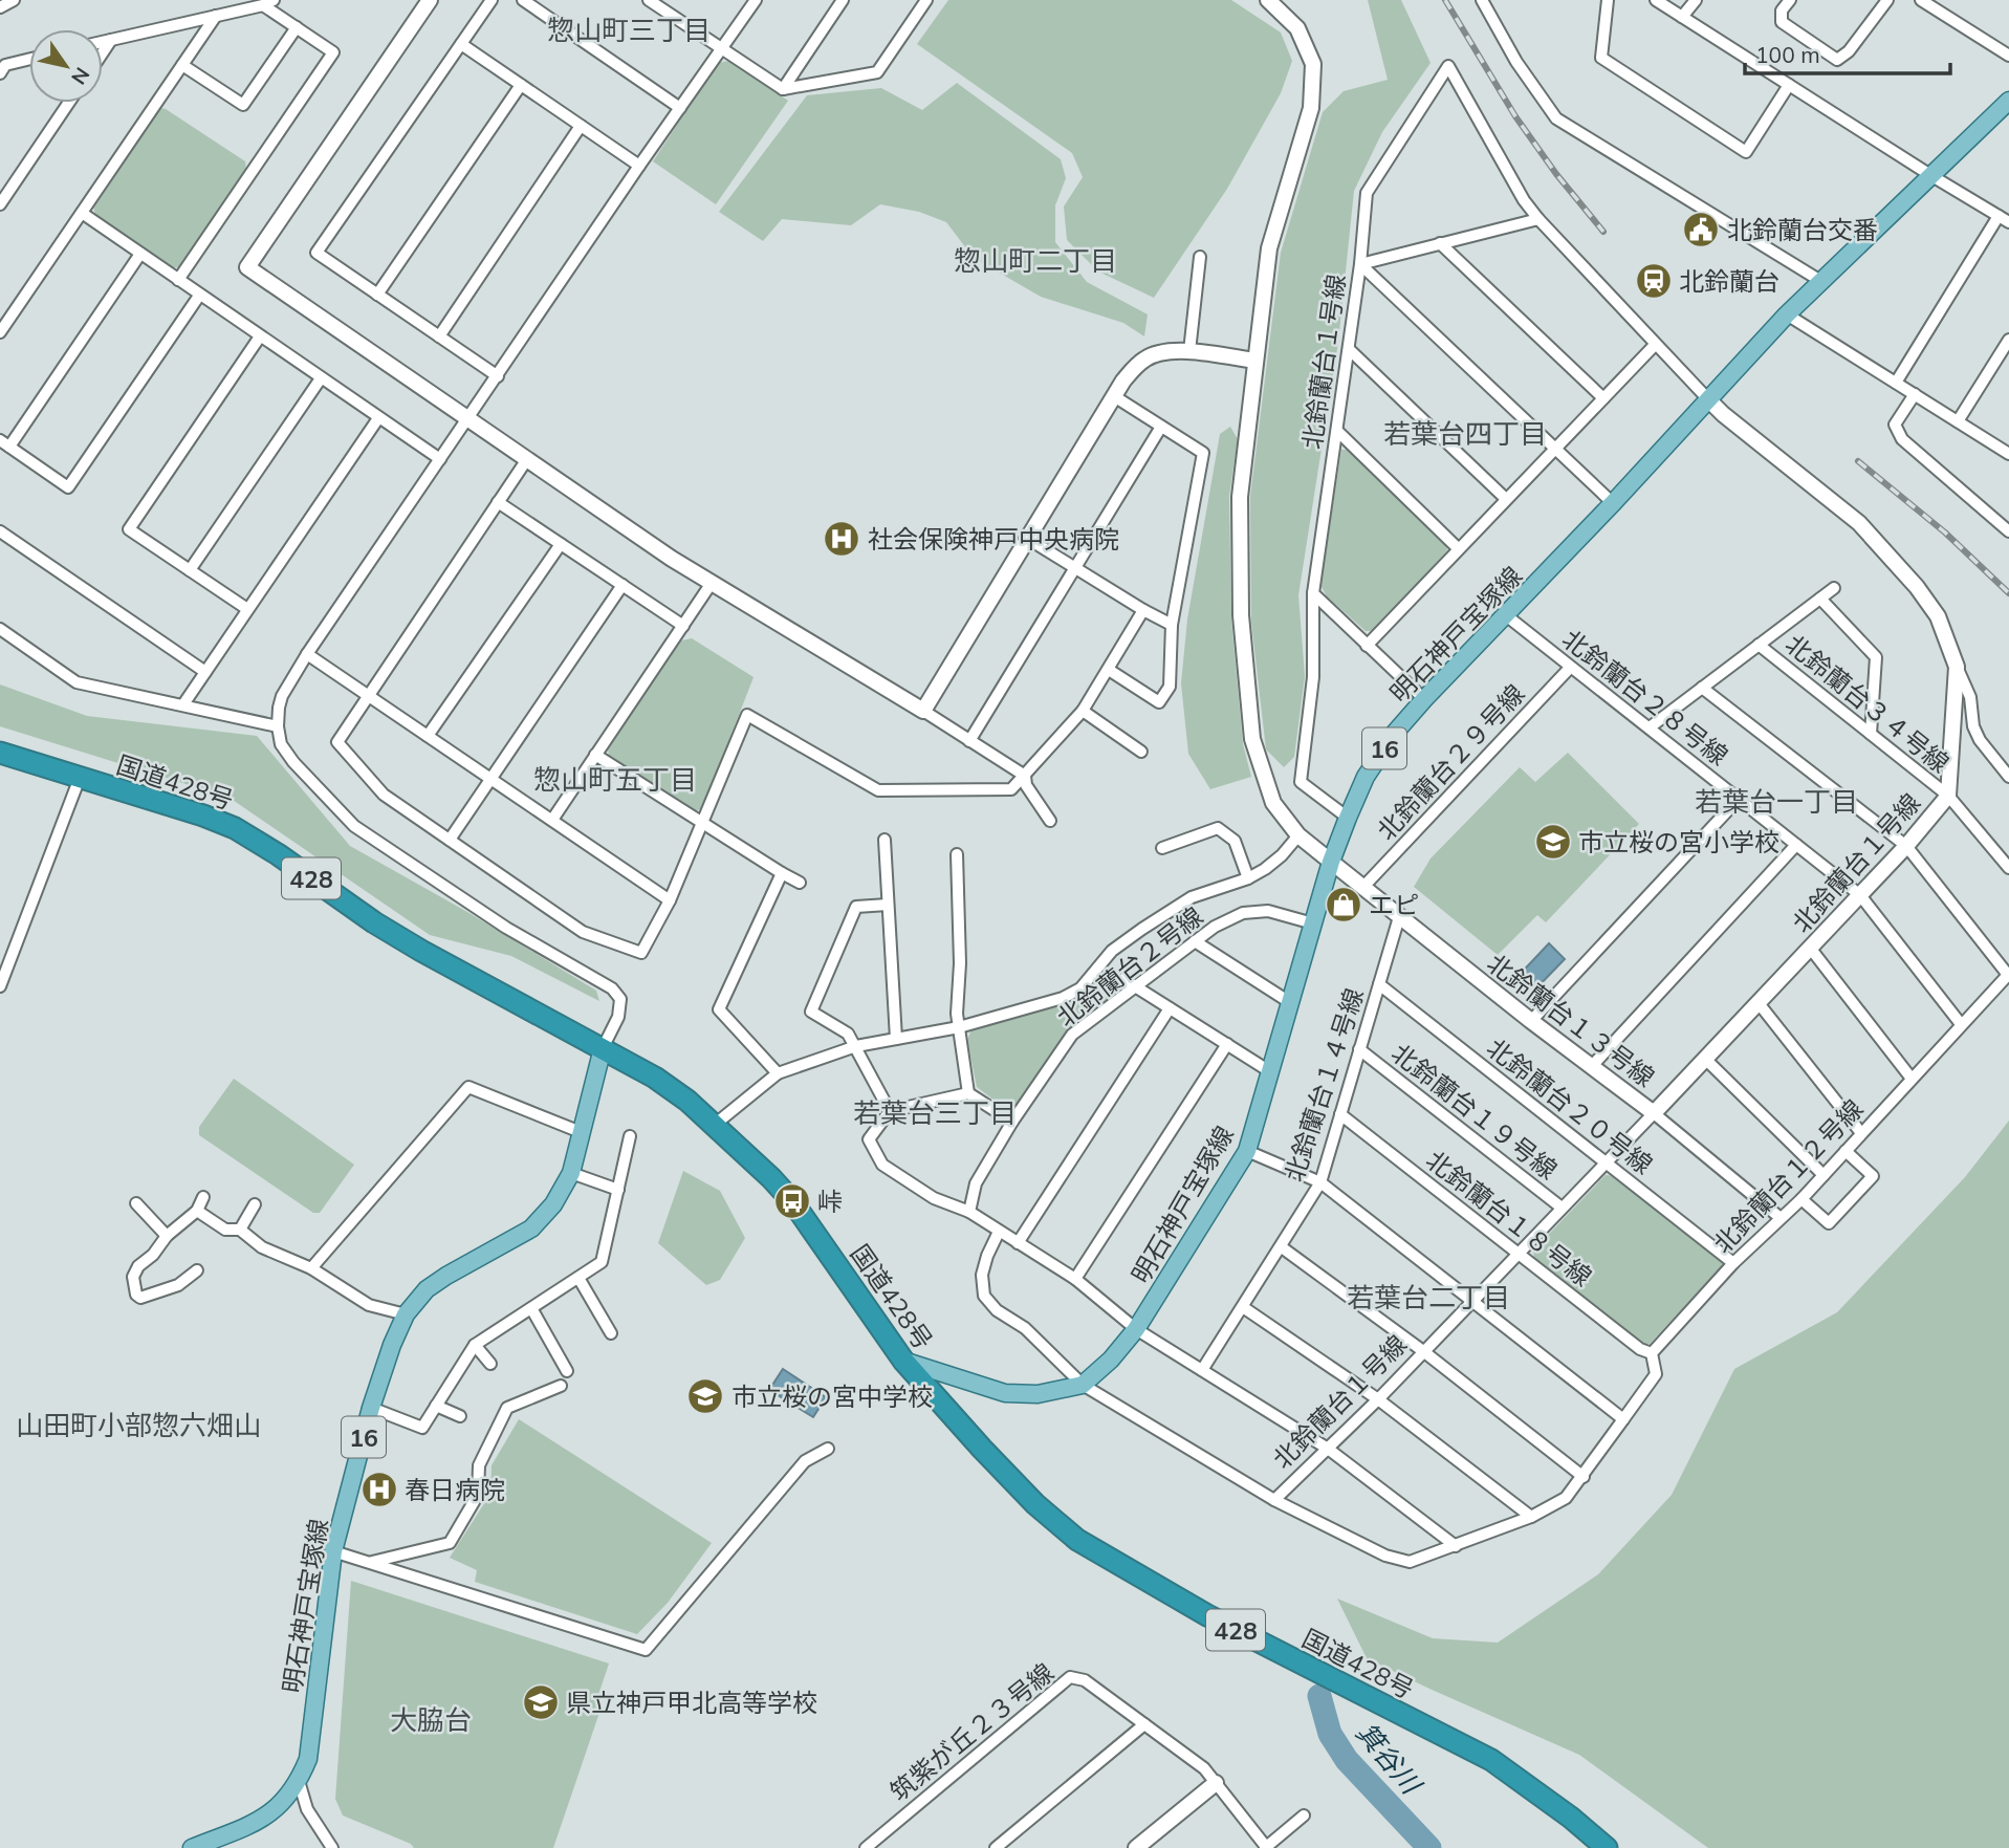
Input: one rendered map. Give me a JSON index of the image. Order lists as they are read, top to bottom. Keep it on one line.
{"streets":{"highway":["国道428号","428"],"main road":["明石神戸宝塚線","16"],"street":["北鈴蘭台１号線","北鈴蘭台２８号線","北鈴蘭台３４号線","北鈴蘭台２９号線","北鈴蘭台２号線","北鈴蘭台１３号線","北鈴蘭台１４号線","北鈴蘭台２０号線","北鈴蘭台１９号線","北鈴蘭台１２号線","北鈴蘭台１８号線","筑紫が丘２３号線"]},"crossings":[["北鈴蘭台１号線","明石神戸宝塚線"],["北鈴蘭台１号線","北鈴蘭台２８号線"],["北鈴蘭台１号線","北鈴蘭台３４号線"],["北鈴蘭台１号線","北鈴蘭台１３号線"],["北鈴蘭台１号線","北鈴蘭台２０号線"],["北鈴蘭台１号線","北鈴蘭台１９号線"],["北鈴蘭台１号線","北鈴蘭台１８号線"],["明石神戸宝塚線","北鈴蘭台２８号線"],["明石神戸宝塚線","国道428号"],["明石神戸宝塚線","北鈴蘭台２号線"],["明石神戸宝塚線","北鈴蘭台１３号線"],["北鈴蘭台２８号線","北鈴蘭台２９号線"],["北鈴蘭台２８号線","北鈴蘭台１２号線"],["北鈴蘭台２９号線","北鈴蘭台１３号線"],["北鈴蘭台１３号線","北鈴蘭台１４号線"],["北鈴蘭台１３号線","北鈴蘭台１２号線"],["北鈴蘭台１４号線","北鈴蘭台２０号線"],["北鈴蘭台１４号線","北鈴蘭台１９号線"],["北鈴蘭台１４号線","北鈴蘭台１８号線"],["北鈴蘭台２０号線","北鈴蘭台１２号線"],["北鈴蘭台１２号線","北鈴蘭台１８号線"]],"districts":["惣山町三丁目","惣山町二丁目","若葉台四丁目","惣山町五丁目","若葉台一丁目","若葉台三丁目","若葉台二丁目","山田町小部惣六畑山","大脇台"],"water":["箕谷川"],"places":{"public building":["北鈴蘭台交番"],"station":["北鈴蘭台"],"hospital":["社会保険神戸中央病院","春日病院"],"school or university":["市立桜の宮小学校","市立桜の宮中学校","県立神戸甲北高等学校"],"shop":["エピ"],"bus stop":["峠"]},"scale_bar":"100 m","north":"bottom right"}
